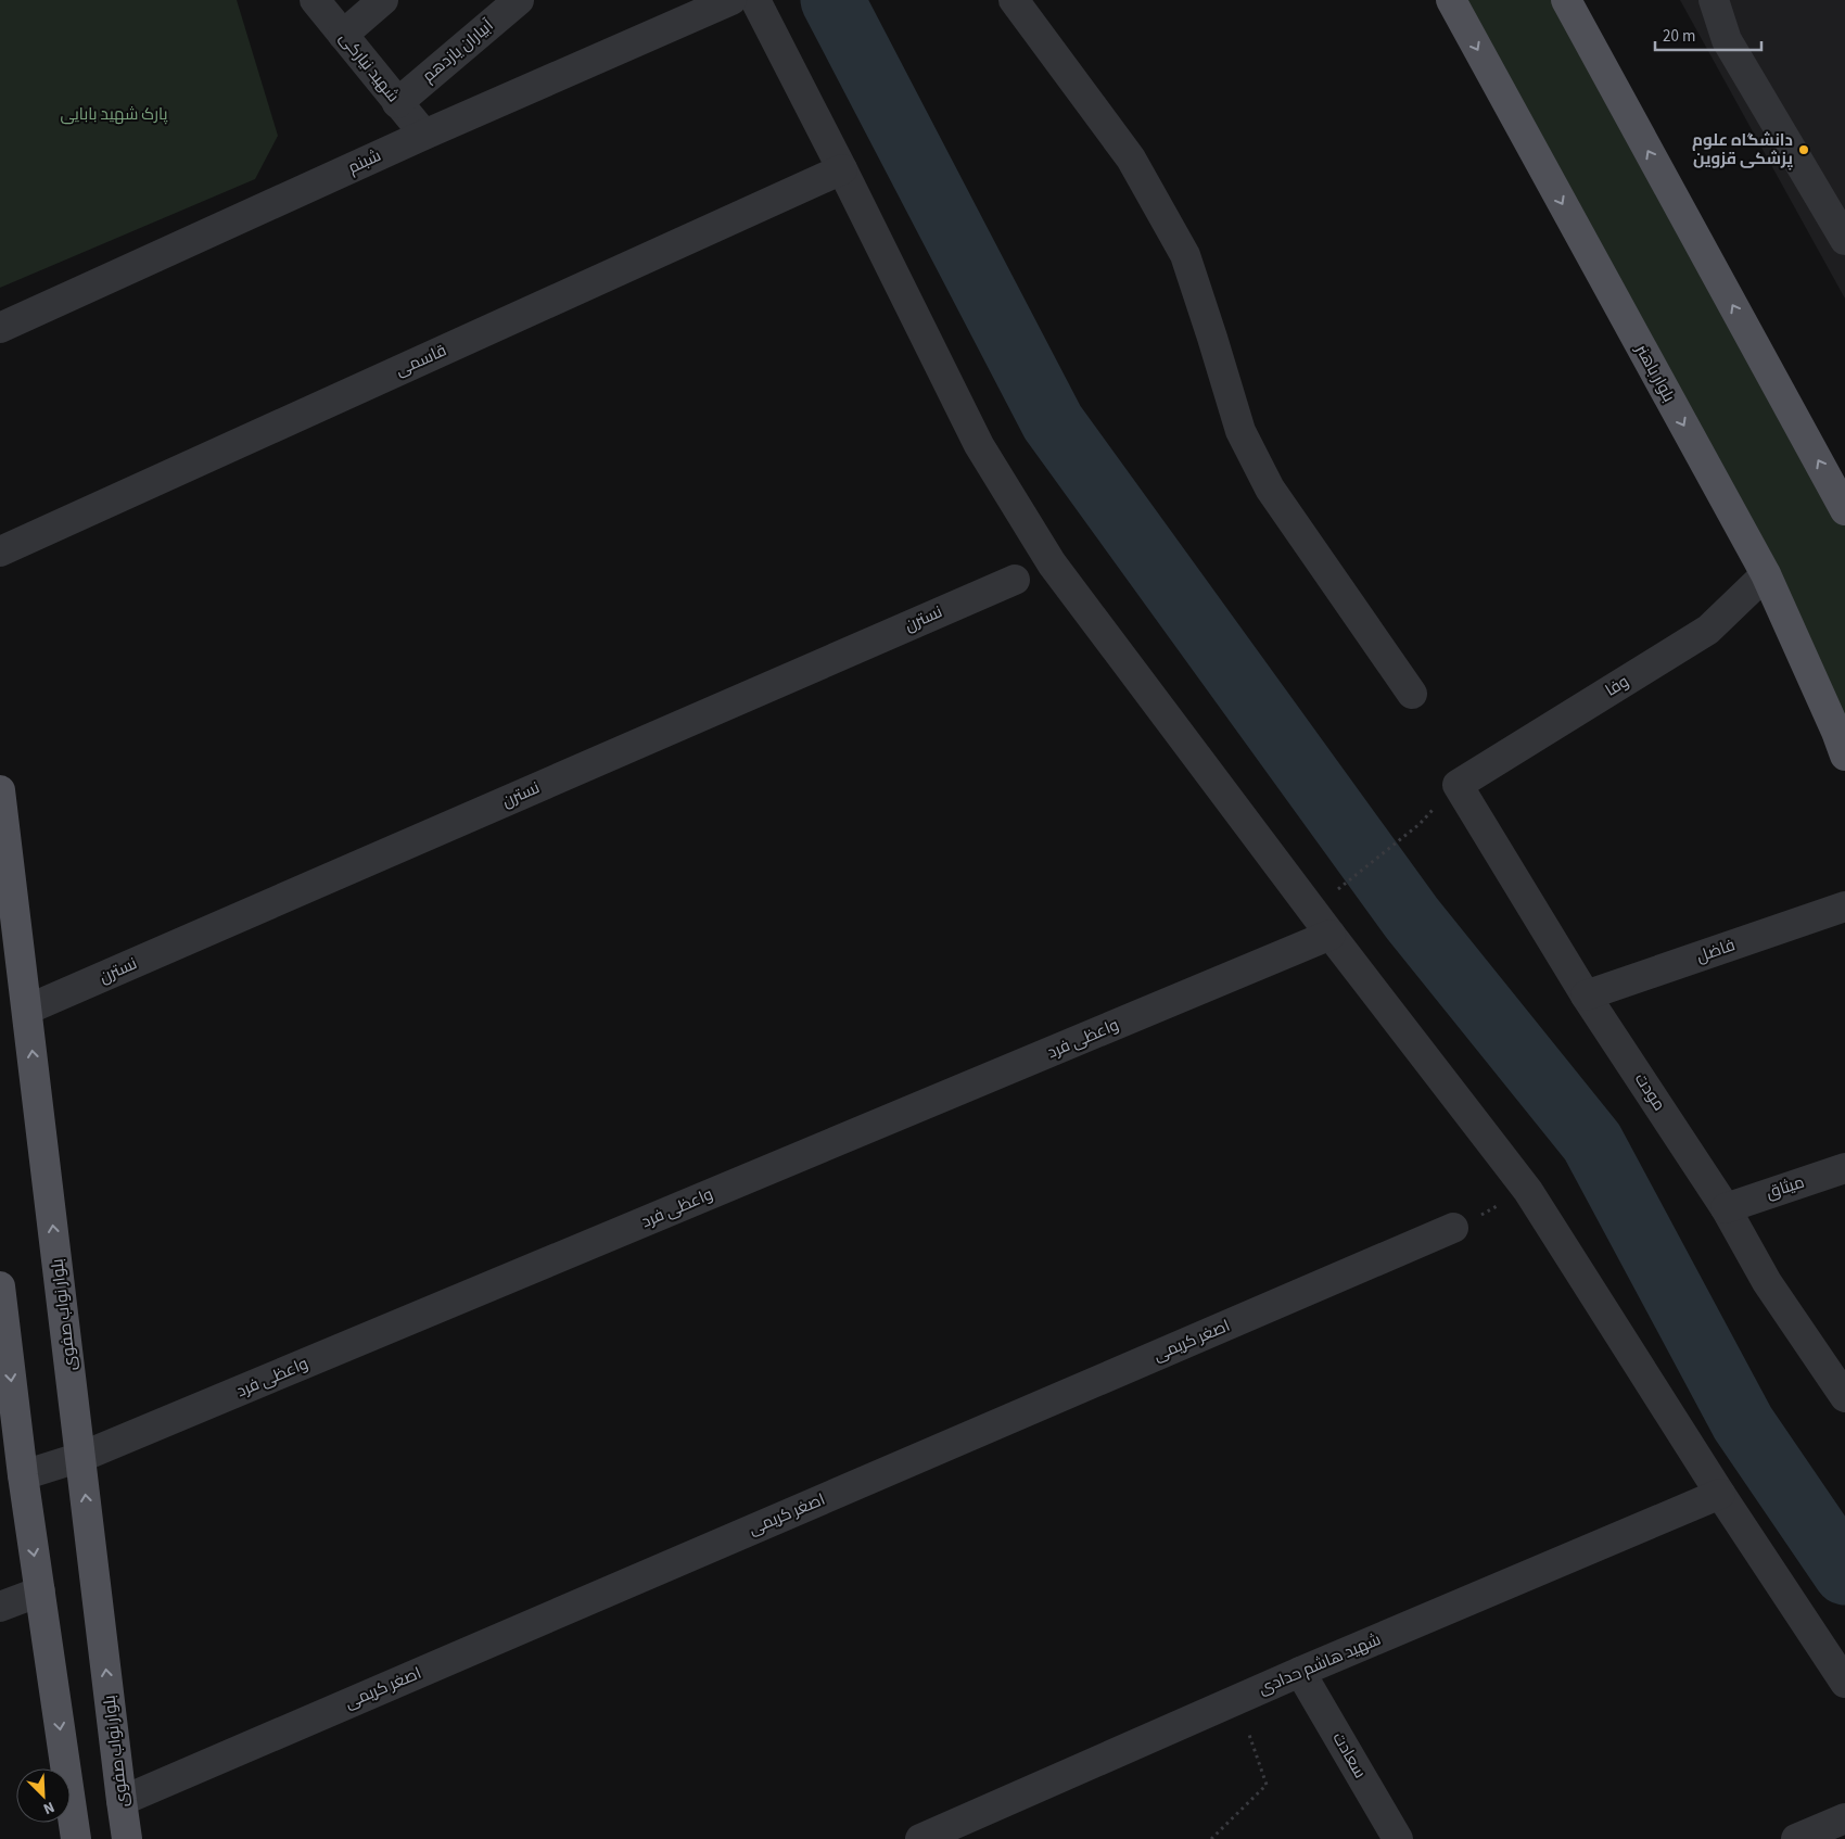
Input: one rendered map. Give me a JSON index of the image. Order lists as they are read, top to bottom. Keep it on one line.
{"streets":{"main road":["بلوار باهنر","بلوار نواب صفوی"],"street":["آبیاران یازدهم","شهید نیارکی","شبنم","قاسمی","نسترن","وفا","فاضل","واعظی فرد","مودت","میثاق","اصغر کریمی","شهید هاشم حدادی","سعادت"]},"crossings":[["آبیاران یازدهم","شهید نیارکی"],["شهید نیارکی","شبنم"],["بلوار باهنر","وفا"],["نسترن","بلوار نواب صفوی"],["وفا","مودت"],["فاضل","مودت"],["واعظی فرد","بلوار نواب صفوی"],["مودت","میثاق"],["بلوار نواب صفوی","اصغر کریمی"],["شهید هاشم حدادی","سعادت"]],"parks":["پارک شهید بابایی"],"places":["دانشگاه علوم پزشکی قزوین"],"scale_bar":"20 m","north":"bottom right"}
